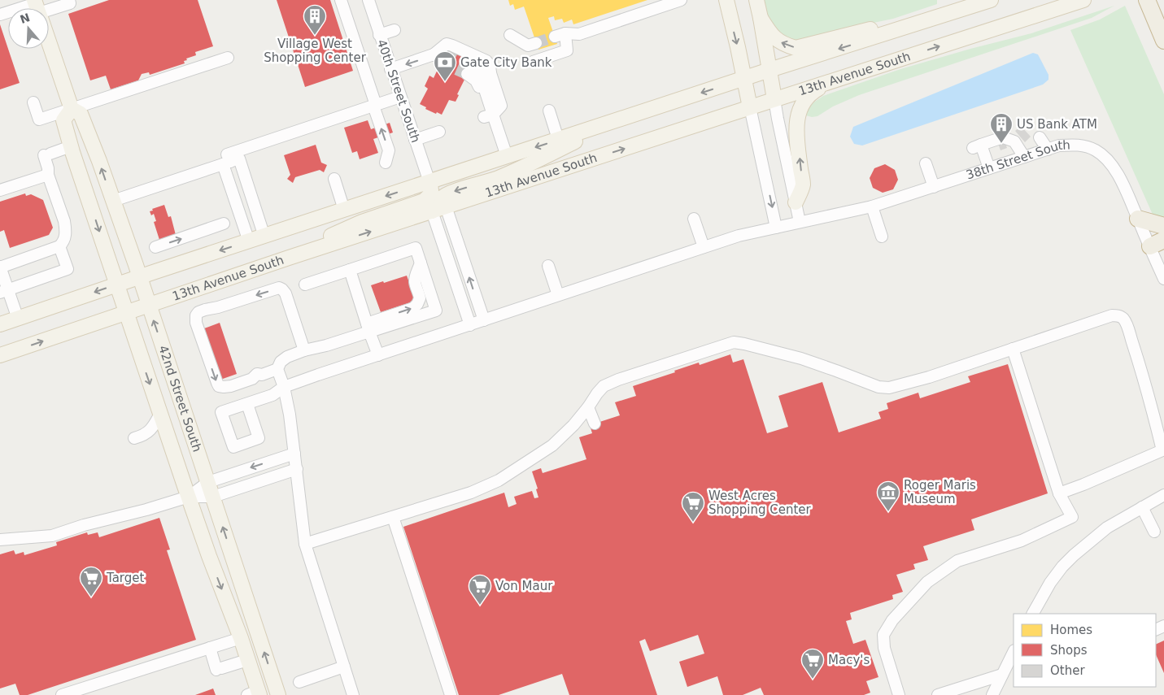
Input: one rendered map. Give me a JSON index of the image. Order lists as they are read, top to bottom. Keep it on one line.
{"streets":{"main road":["13th Avenue South","42nd Street South"],"street":["40th Street South","38th Street South"]},"crossings":[["13th Avenue South","42nd Street South"]],"places":{"building":["Village West Shopping Center","US Bank ATM"],"bank":["Gate City Bank"],"museum":["Roger Maris Museum"],"supermarket":["West Acres Shopping Center","Target","Von Maur","Macy's"]},"legend":["Homes","Shops","Other"],"north":"top"}
